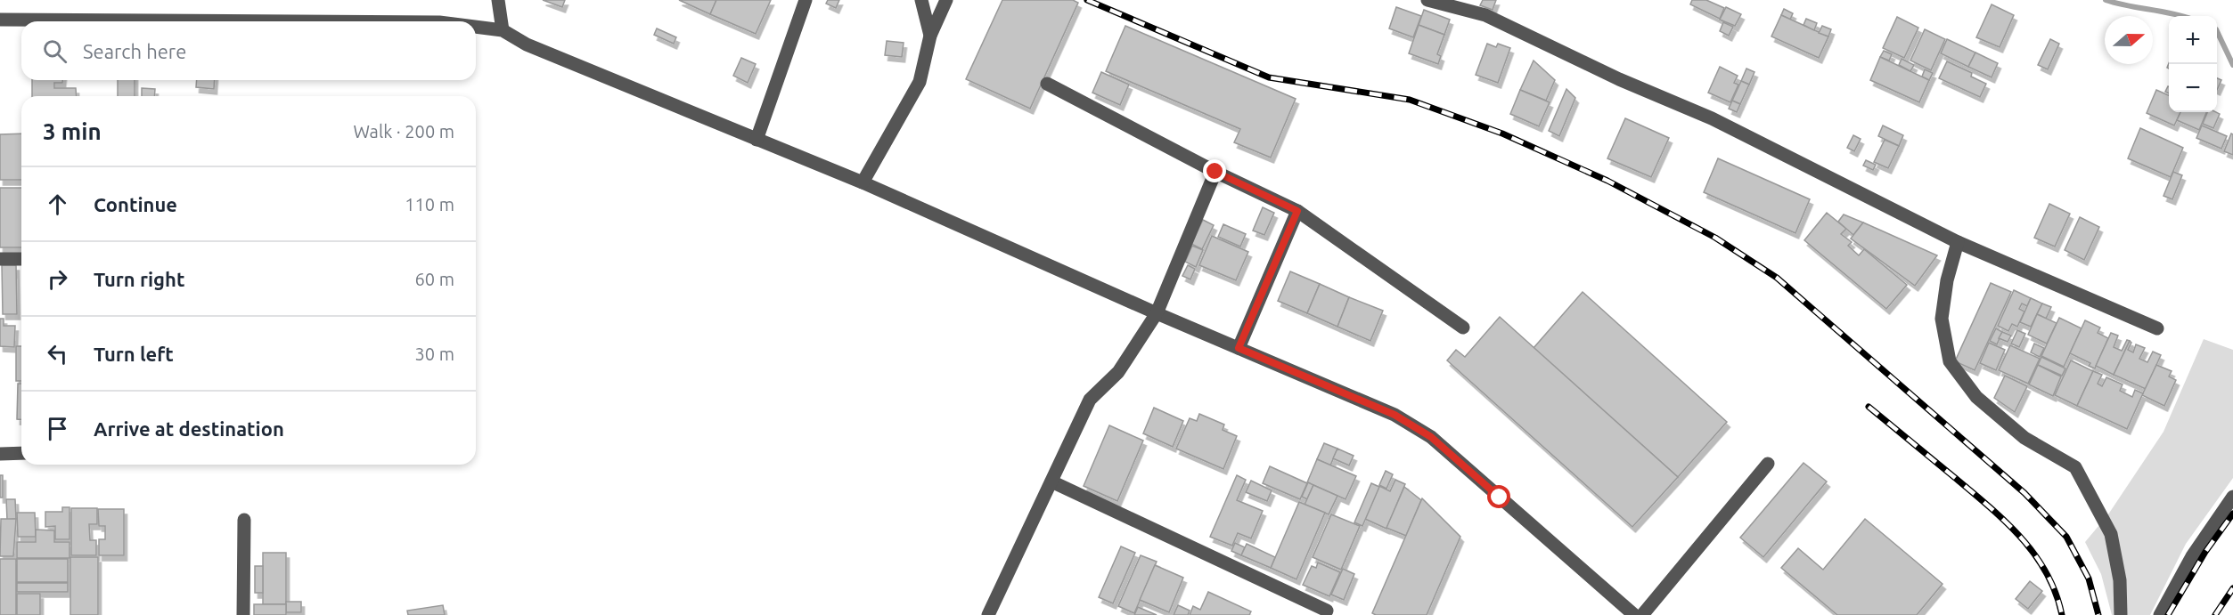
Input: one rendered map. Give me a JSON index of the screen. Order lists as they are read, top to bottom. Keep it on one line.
{"north":"right","page":{"map_buttons":["+","−"],"search":"Search here","heading":["3 min","Walk · 200 m"],"list":[["Continue","110 m"],["Turn right","60 m"],["Turn left","30 m"],"Arrive at destination"]}}
